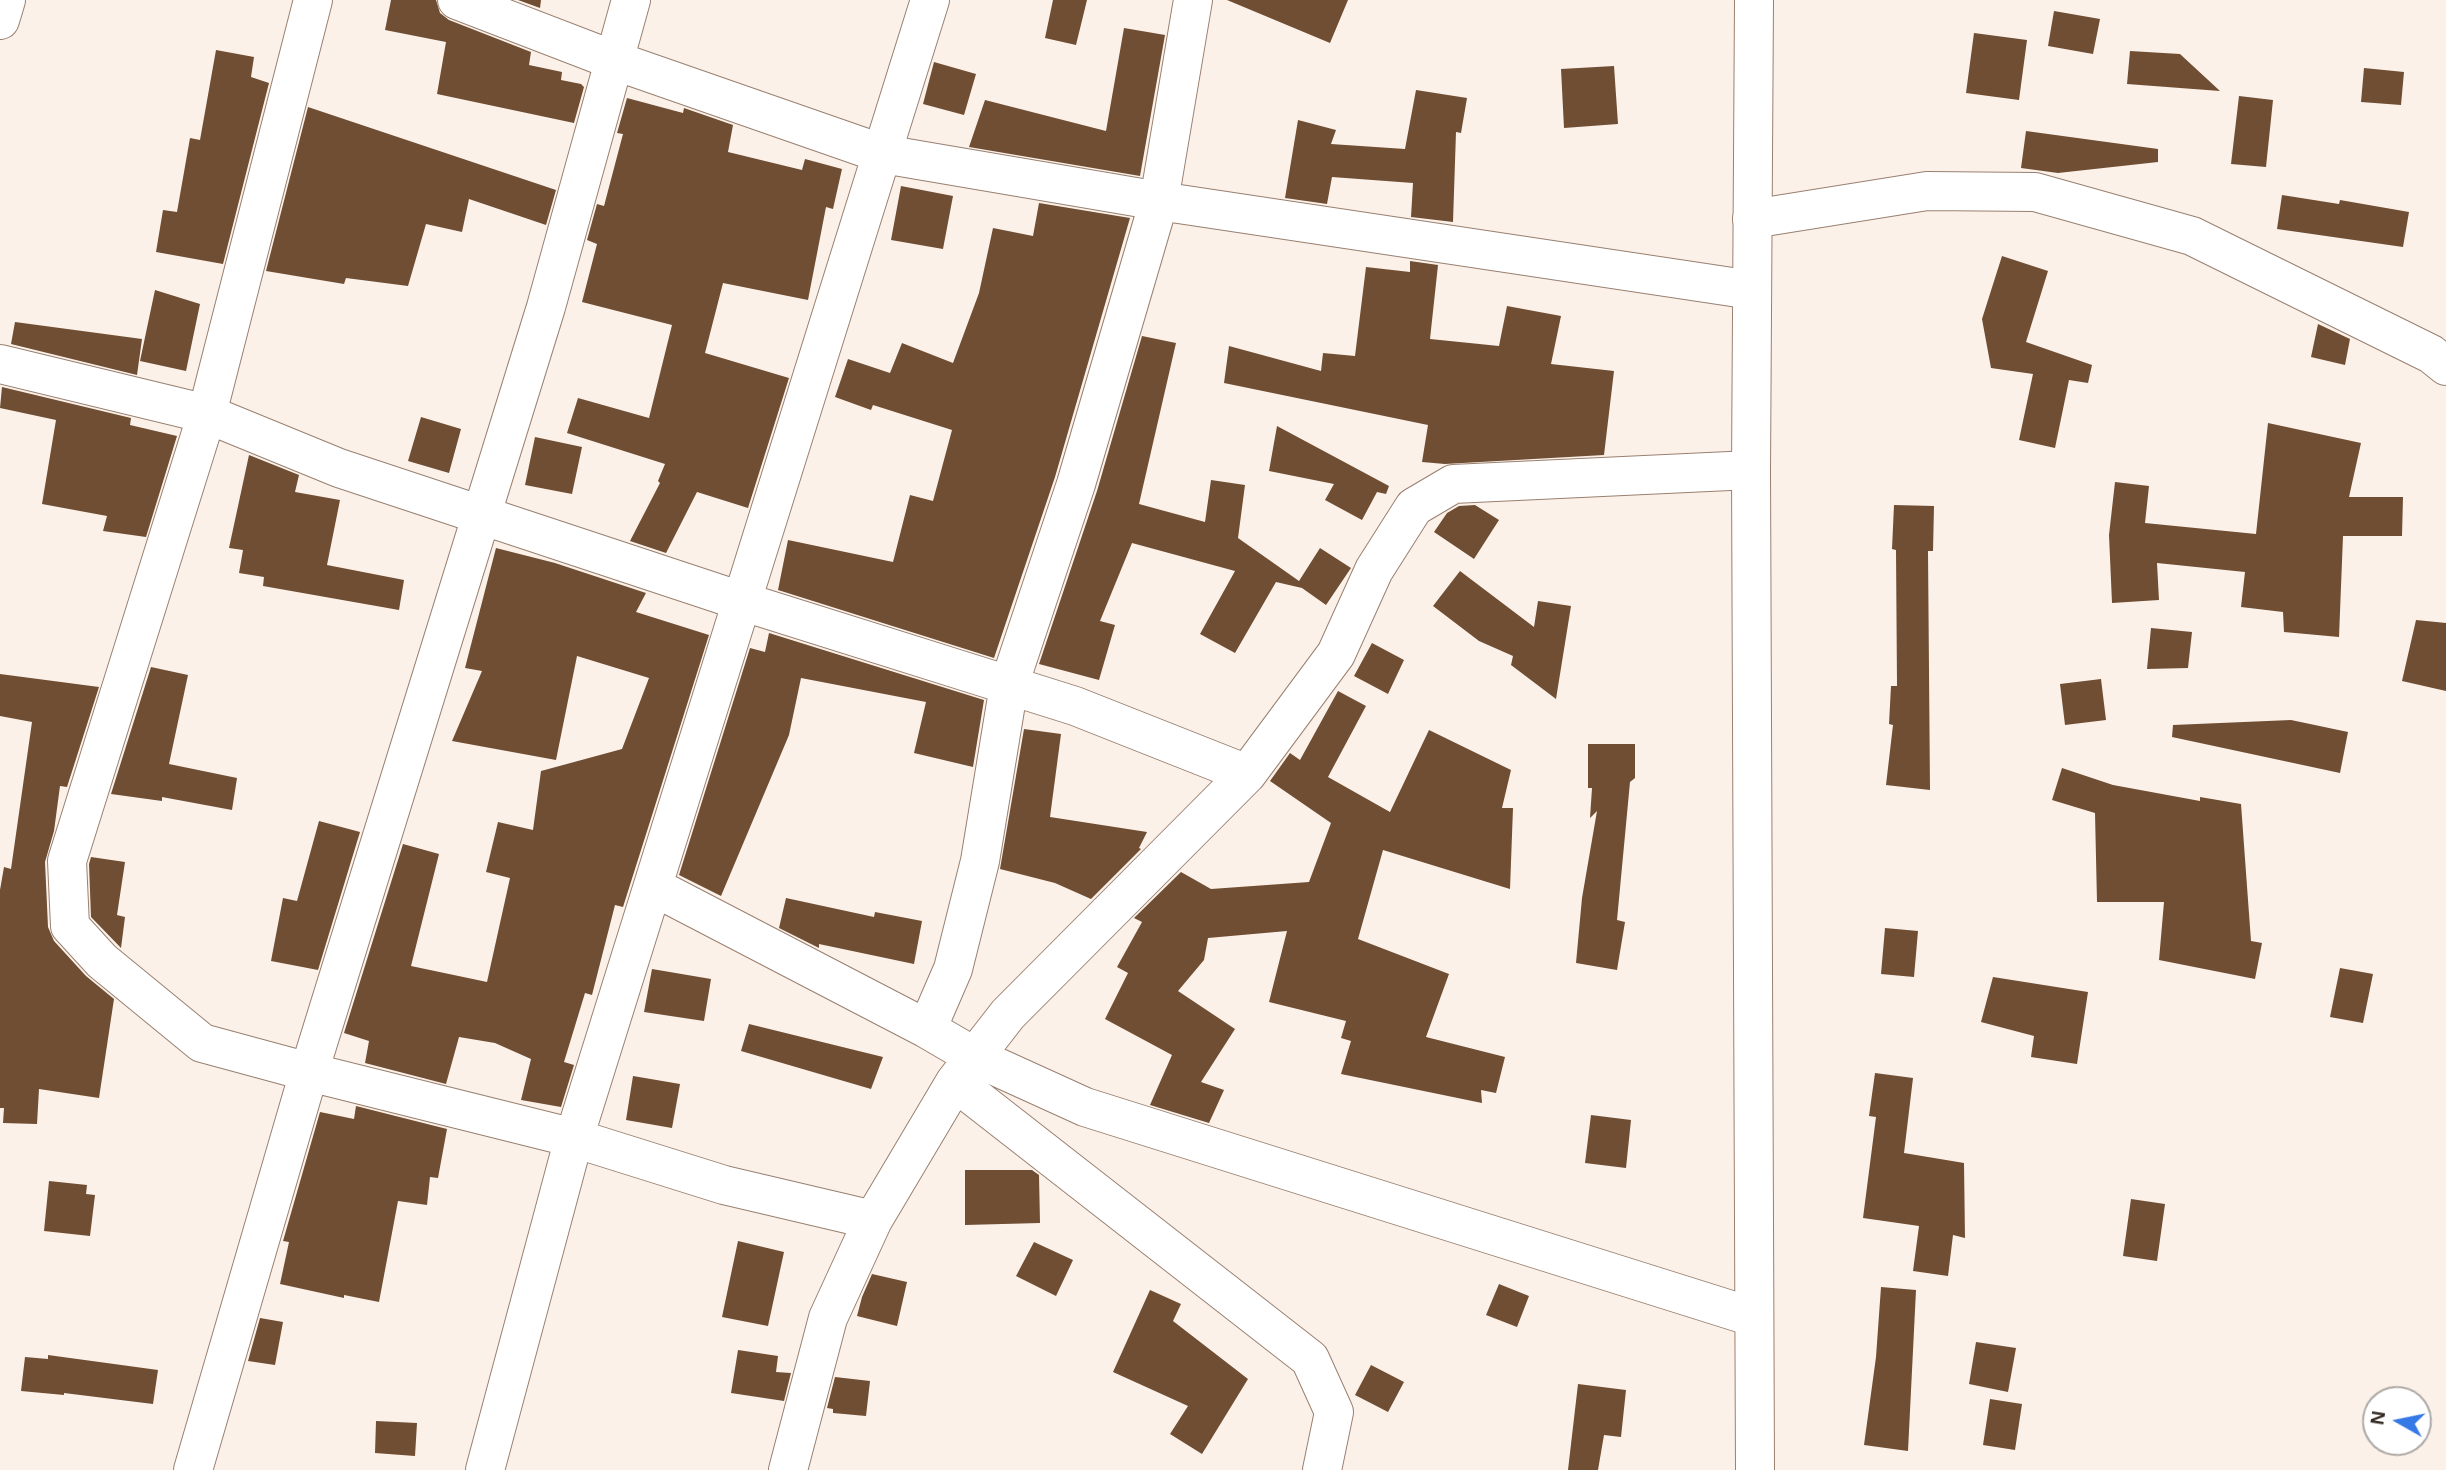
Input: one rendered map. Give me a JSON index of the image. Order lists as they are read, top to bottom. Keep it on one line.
{"north":"left"}
